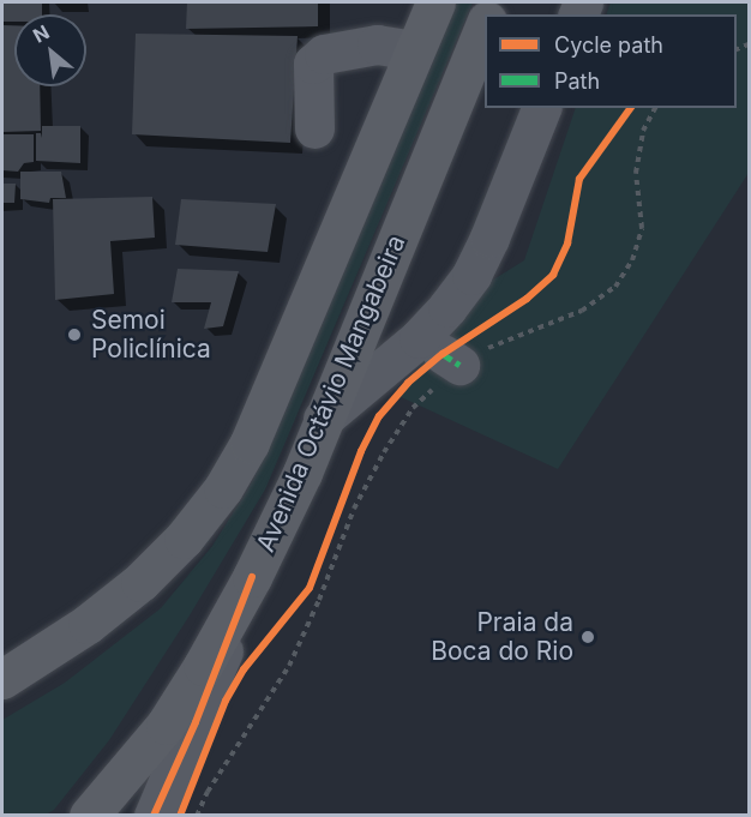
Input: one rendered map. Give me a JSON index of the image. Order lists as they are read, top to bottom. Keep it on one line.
{"streets":{"main road":["Avenida Octávio Mangabeira"]},"places":["Semoi Policlínica","Praia da Boca do Rio"],"legend":["Cycle path","Path"],"north":"top left"}
